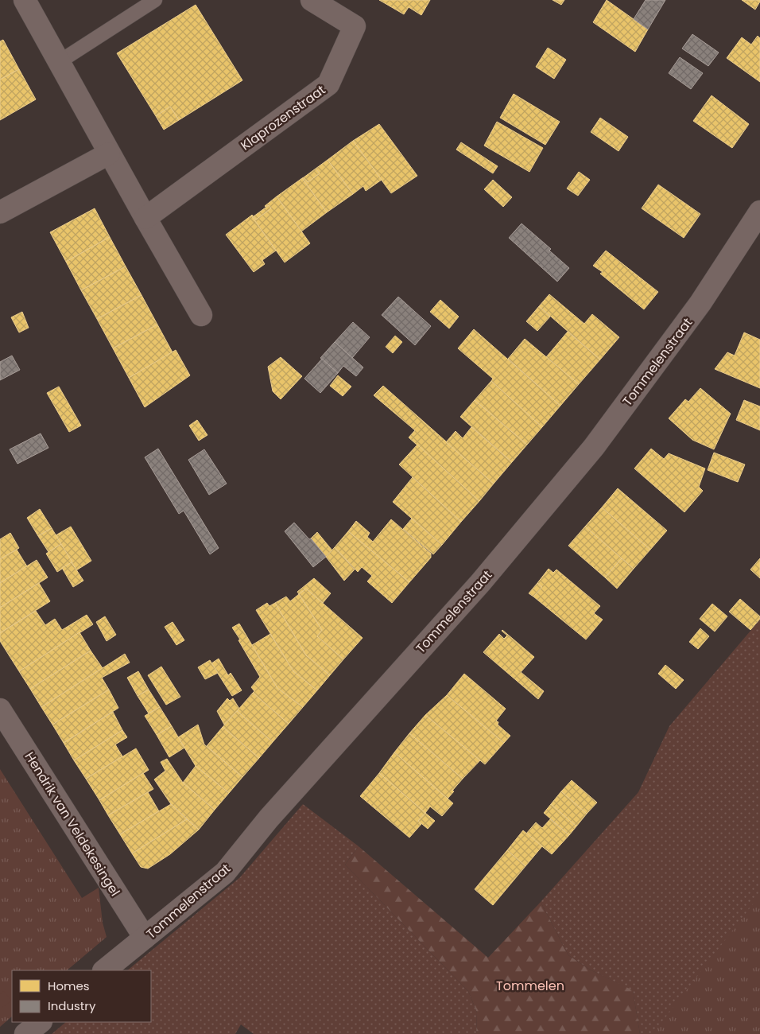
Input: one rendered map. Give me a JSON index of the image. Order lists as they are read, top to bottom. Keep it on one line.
{"streets":{"street":["Klaprozenstraat","Tommelenstraat","Hendrik van Veldekesingel"]},"crossings":[["Tommelenstraat","Hendrik van Veldekesingel"]],"parks":["Tommelen"],"legend":["Homes","Industry"]}
